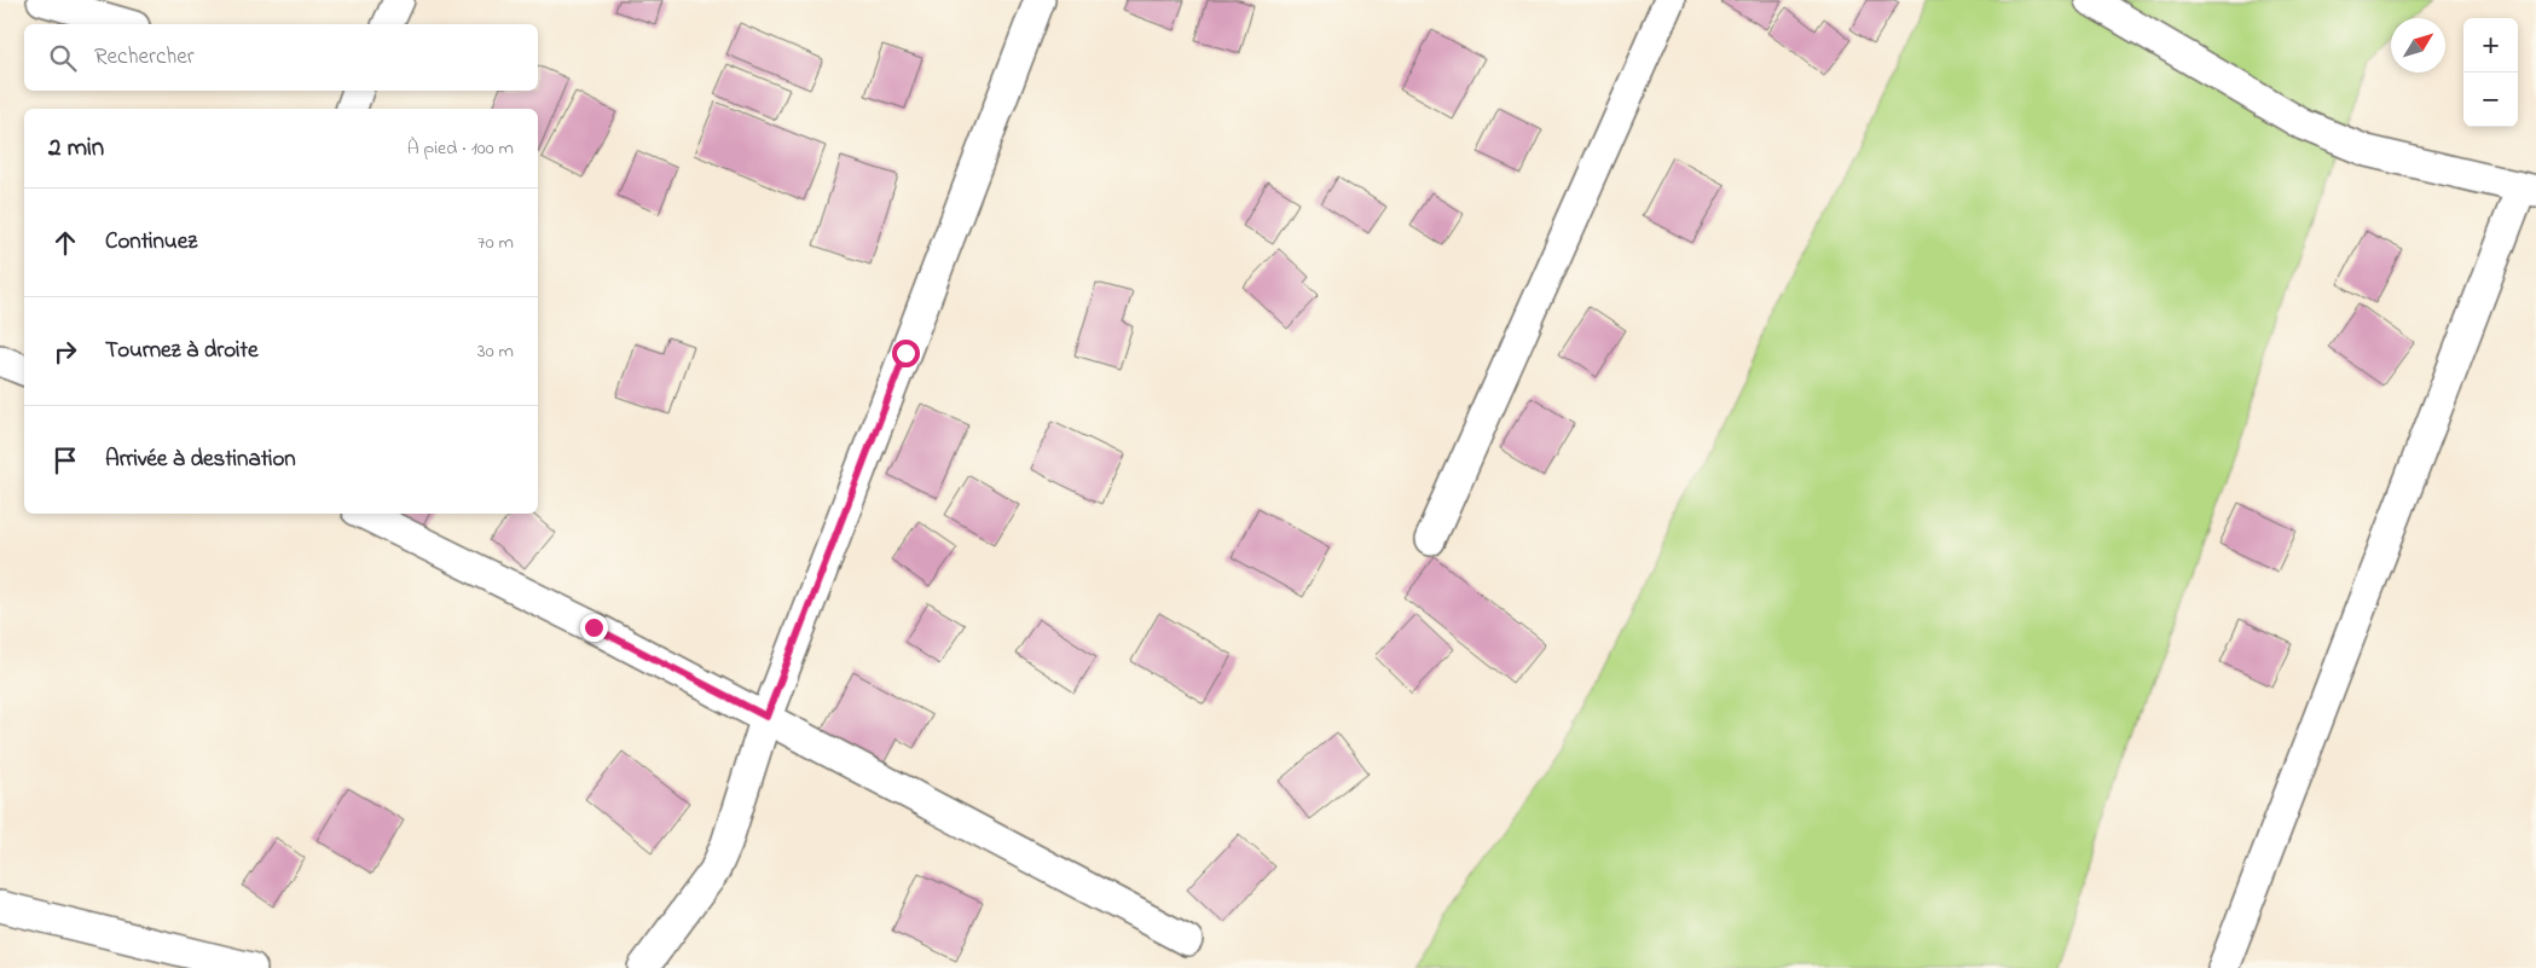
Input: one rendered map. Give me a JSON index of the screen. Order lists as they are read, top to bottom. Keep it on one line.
{"north":"top right","page":{"map_buttons":["+","−"],"search":"Rechercher","heading":["2 min","À pied · 100 m"],"list":[["Continuez","70 m"],["Tournez à droite","30 m"],"Arrivée à destination"]}}
